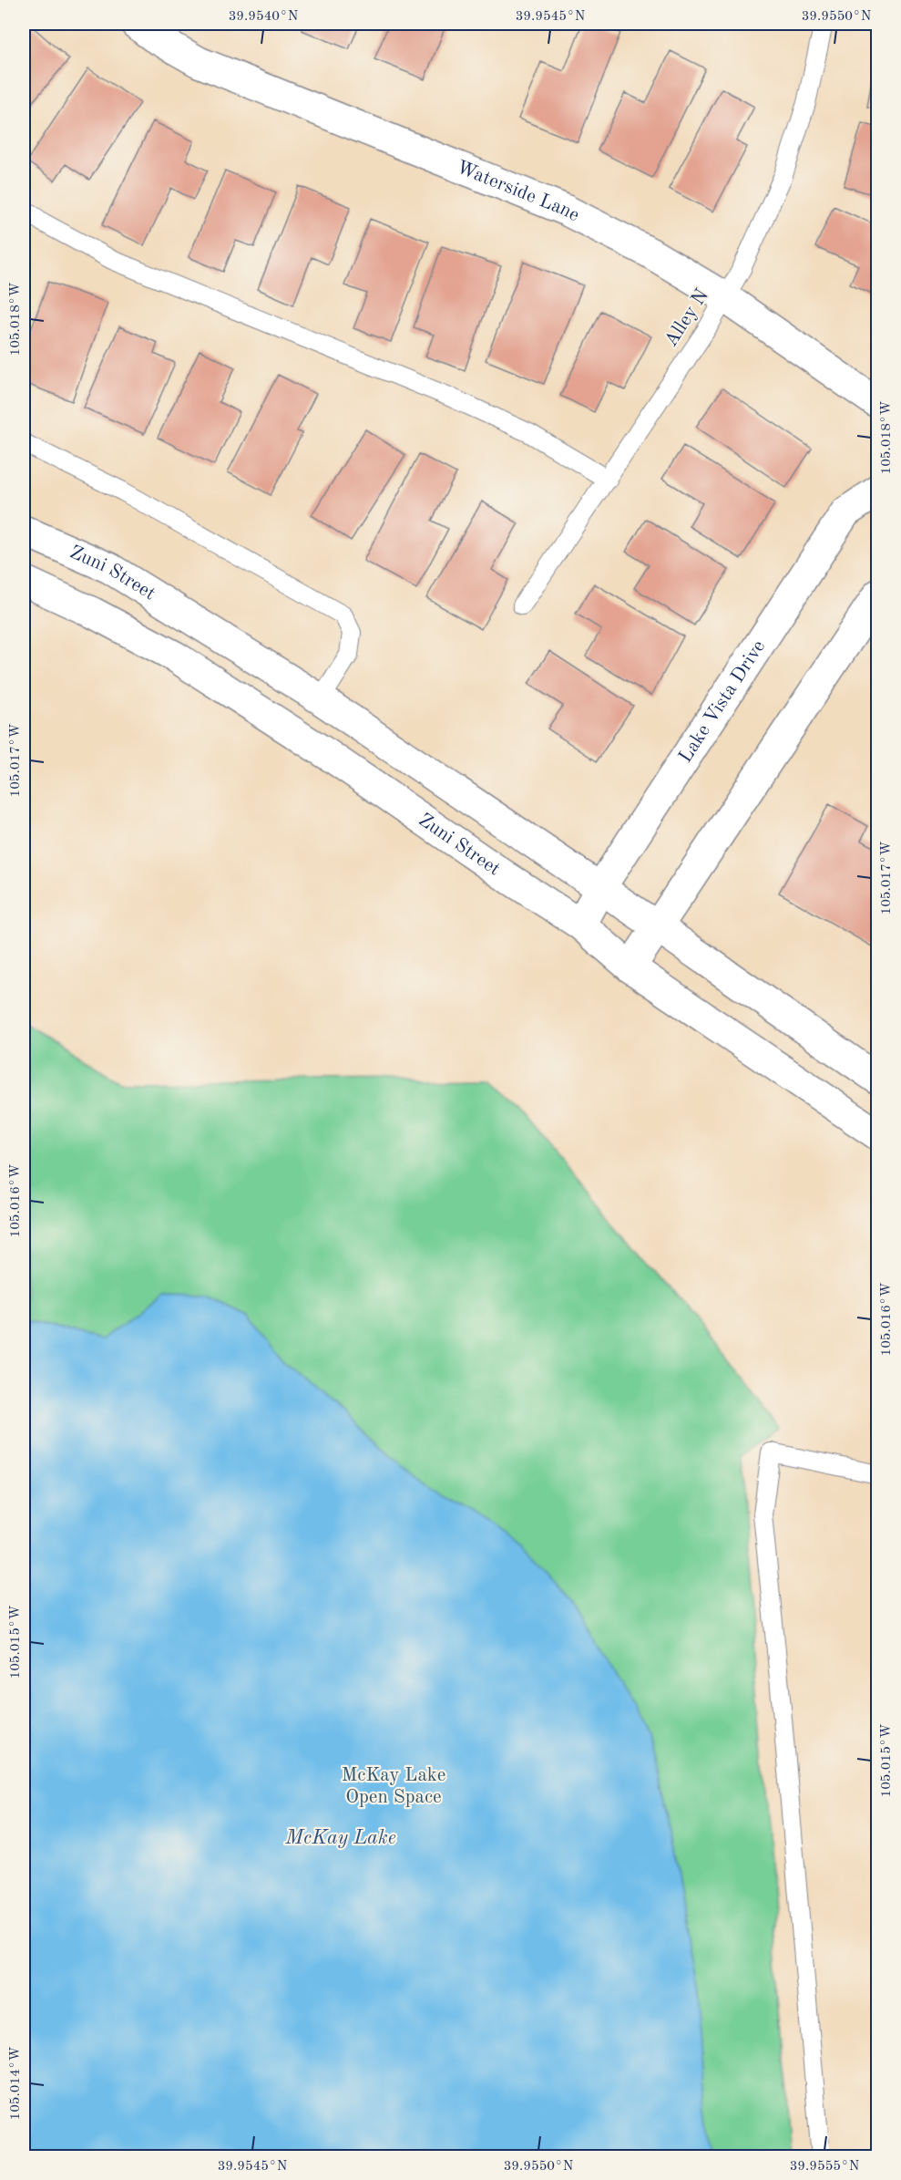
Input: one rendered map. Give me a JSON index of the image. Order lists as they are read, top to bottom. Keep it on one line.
{"streets":{"main road":["Waterside Lane","Zuni Street","Lake Vista Drive"],"lane":["Alley N"]},"crossings":[["Waterside Lane","Alley N"],["Zuni Street","Lake Vista Drive"]],"water":["McKay Lake"],"parks":["McKay Lake Open Space"],"coordinates":["39.9540°N","39.9545°N","39.9550°N","105.018°W","105.017°W","105.016°W","105.015°W","105.014°W","39.9555°N"]}
